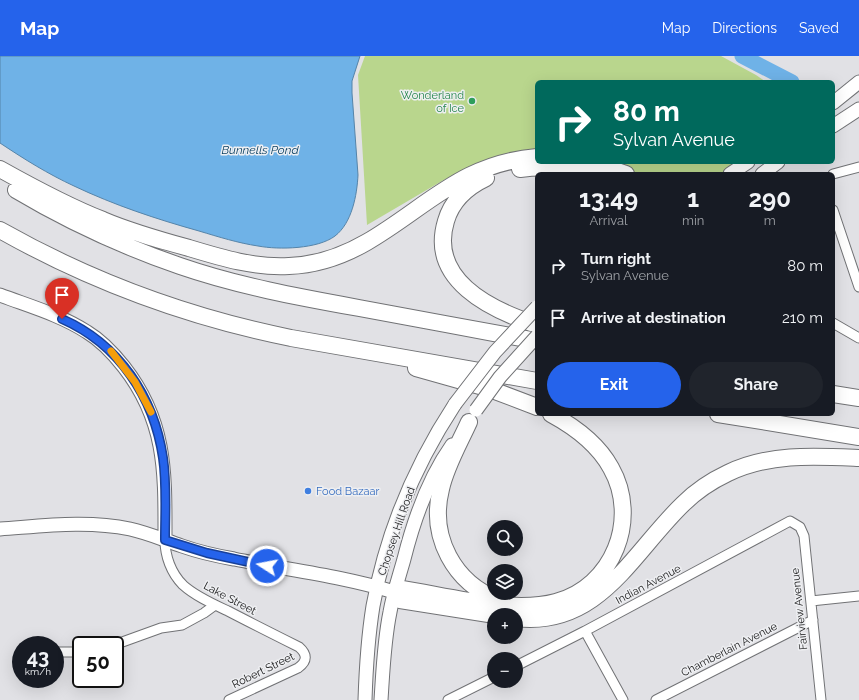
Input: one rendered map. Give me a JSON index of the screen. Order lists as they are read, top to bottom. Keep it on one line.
{"streets":{"main road":["Chopsey Hill Road"],"street":["Indian Avenue","Lake Street","Fairview Avenue","Chamberlain Avenue","Robert Street"]},"crossings":[["Indian Avenue","Fairview Avenue"],["Lake Street","Robert Street"],["Fairview Avenue","Chamberlain Avenue"]],"water":["Bunnells Pond"],"places":["Wonderland of Ice","Food Bazaar"],"page":{"header":"Map","nav":["Map","Directions","Saved"],"turn":["80 m","Sylvan Avenue"],"eta":["13:49","Arrival","1","min","290","m"],"list":[{"name":"Turn right","note":"Sylvan Avenue","value":"80 m"},{"name":"Arrive at destination","value":"210 m"}],"buttons":["Exit","Share"],"map_buttons":["+","−"],"speed":"43 km/h","limit":"50"}}
